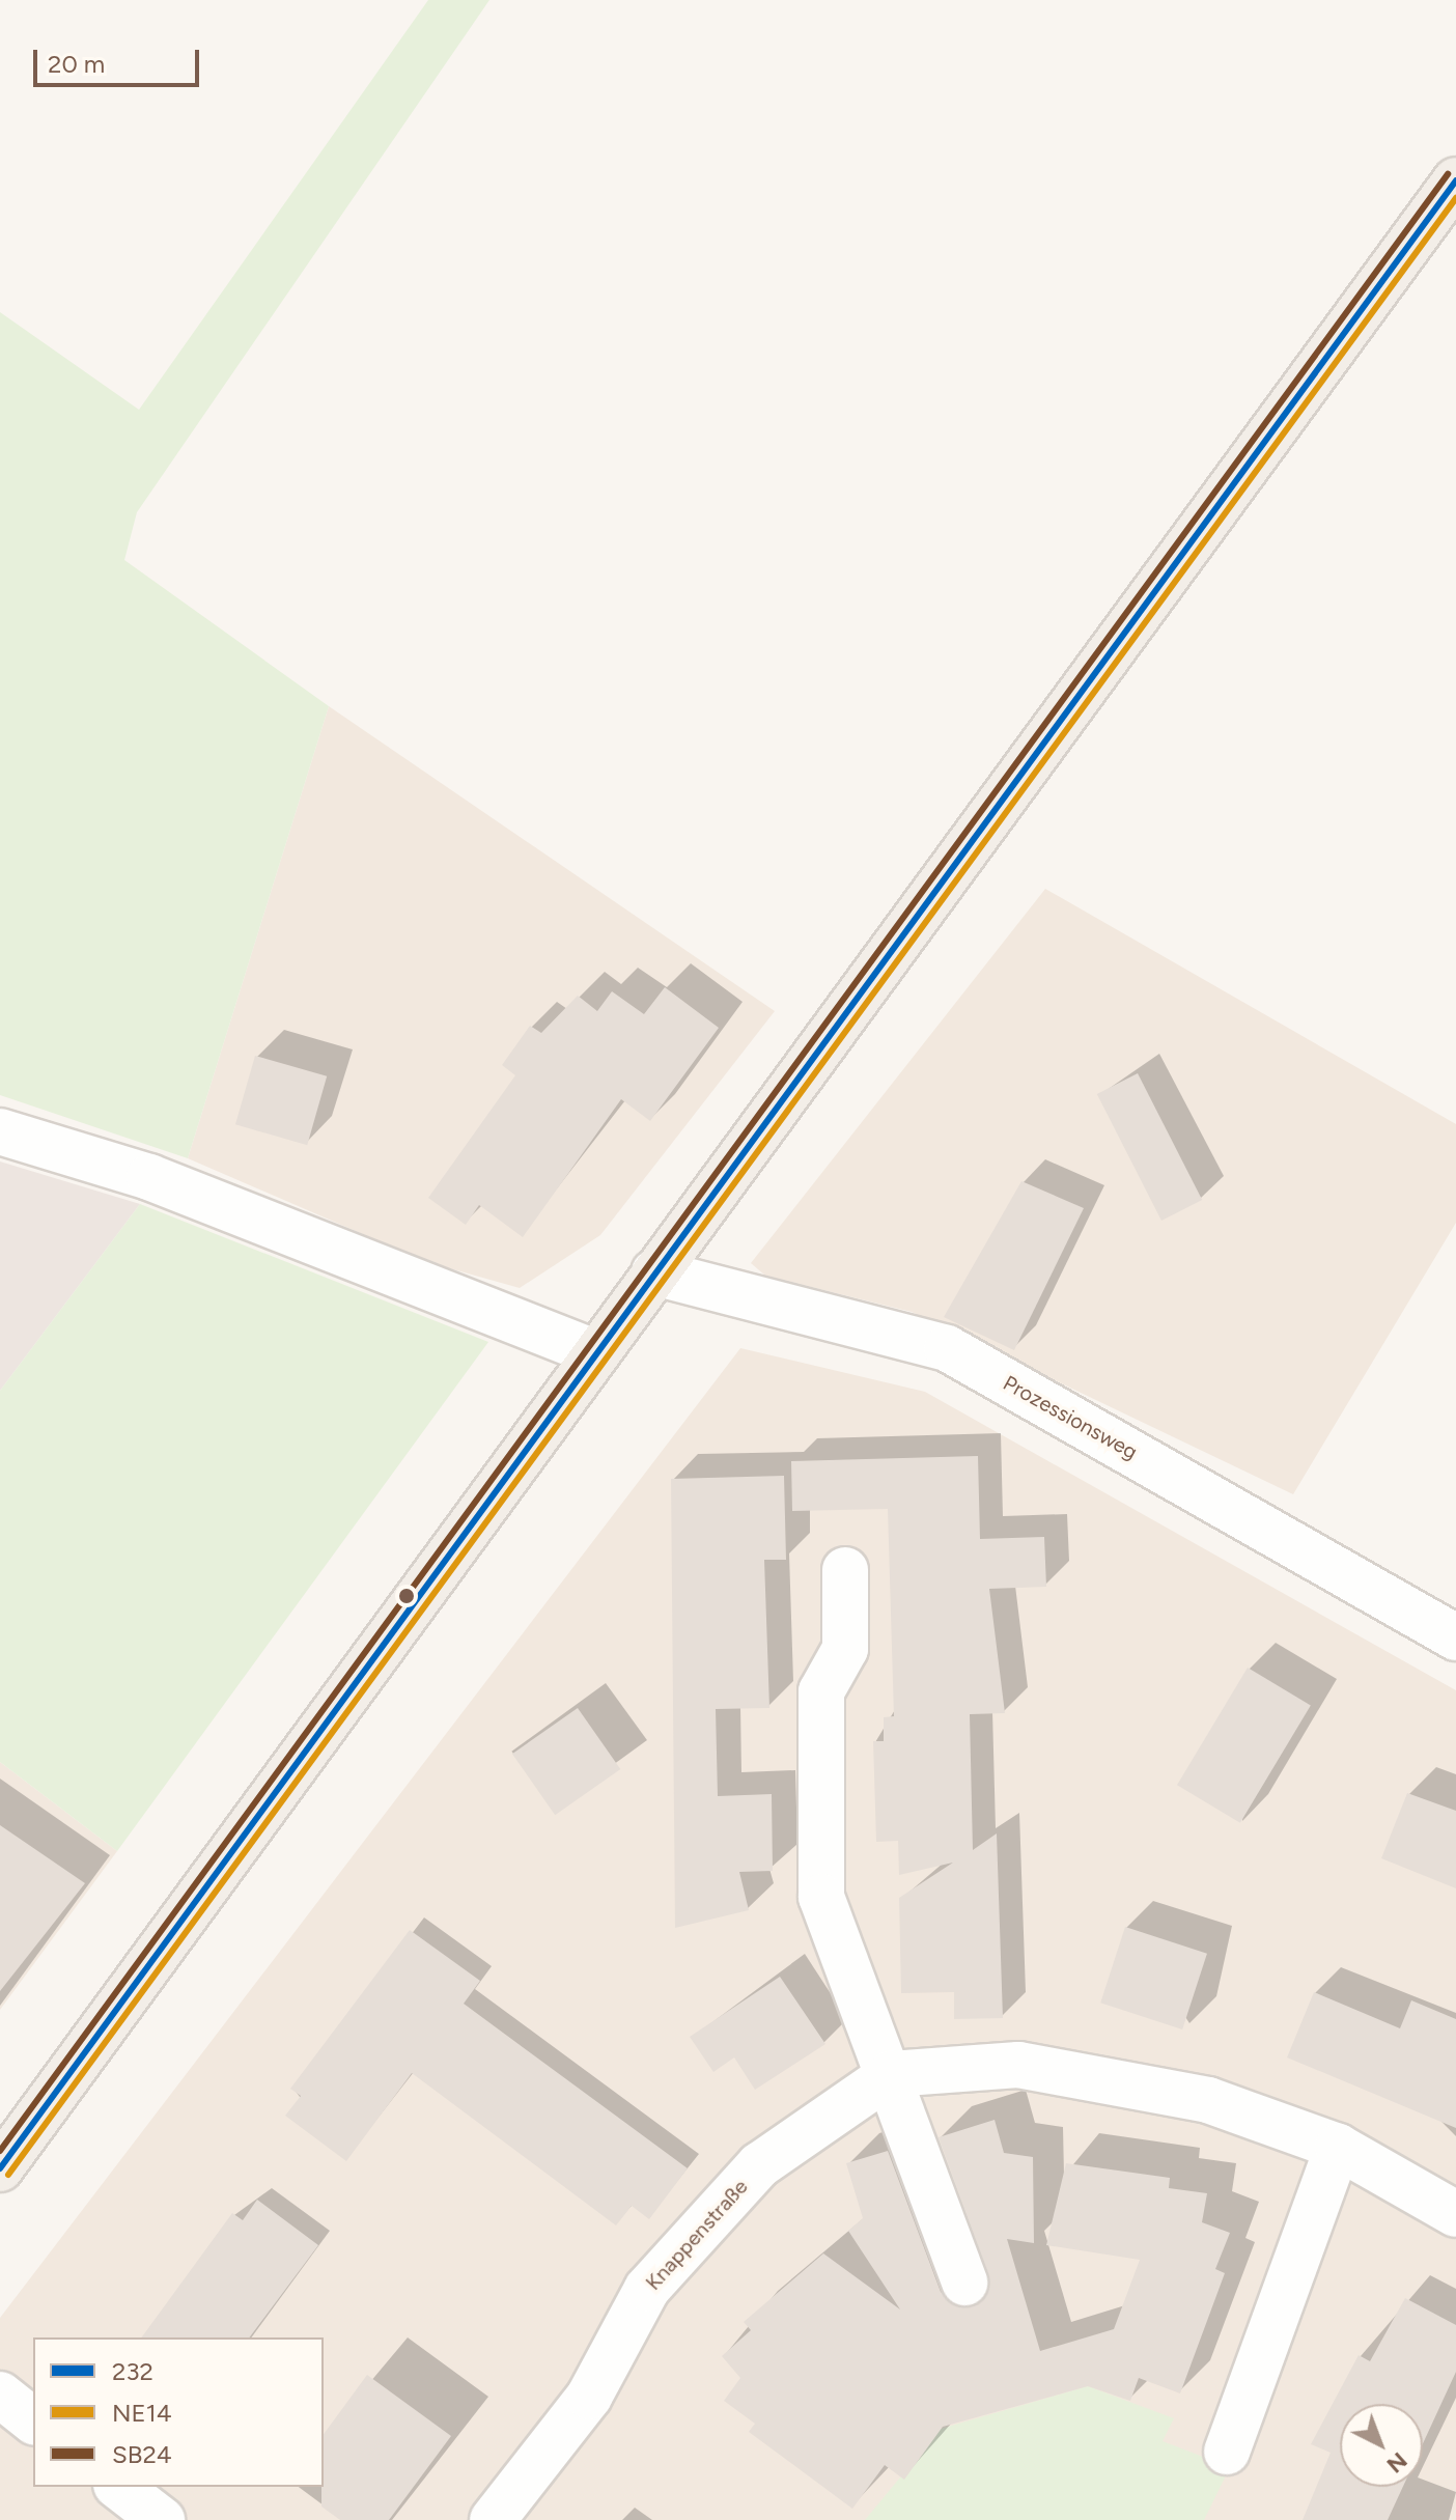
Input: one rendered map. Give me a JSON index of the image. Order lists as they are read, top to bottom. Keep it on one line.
{"streets":{"street":["Prozessionsweg","Knappenstraße"]},"lines":["transit line SB24","transit line 232","transit line NE14"],"legend":["232","NE14","SB24"],"scale_bar":"20 m","north":"bottom right"}
